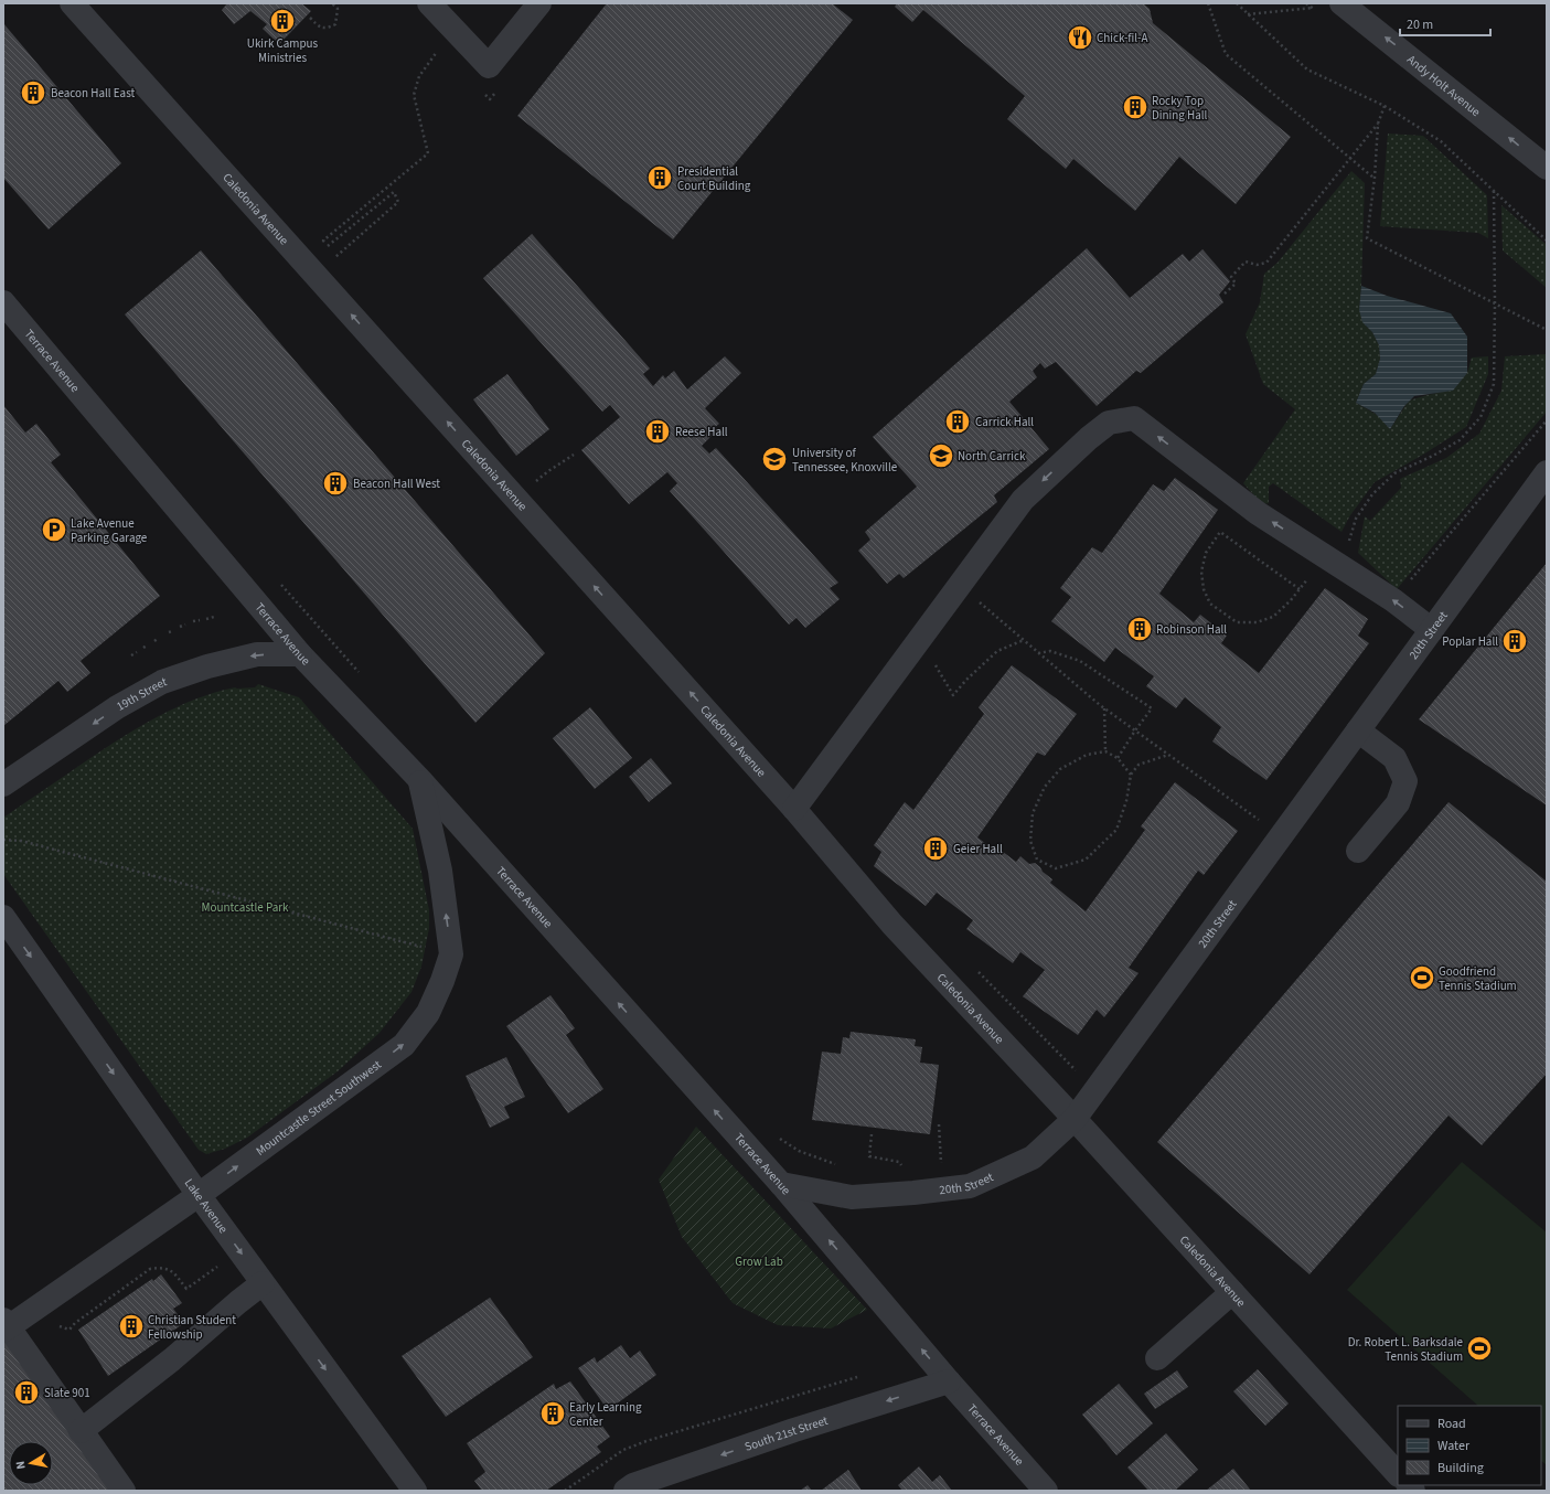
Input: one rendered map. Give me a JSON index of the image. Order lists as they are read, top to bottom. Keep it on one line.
{"streets":{"street":["Andy Holt Avenue","Caledonia Avenue","Terrace Avenue","20th Street","19th Street","Mountcastle Street Southwest","Lake Avenue","South 21st Street"]},"crossings":[["Caledonia Avenue","20th Street"],["Terrace Avenue","20th Street"],["Terrace Avenue","19th Street"],["Terrace Avenue","Mountcastle Street Southwest"],["Terrace Avenue","South 21st Street"],["Mountcastle Street Southwest","Lake Avenue"]],"one_way":["Andy Holt Avenue","Caledonia Avenue","Terrace Avenue","19th Street","Mountcastle Street Southwest","Lake Avenue","South 21st Street"],"parks":["Mountcastle Park","Grow Lab"],"places":{"building":["Ukirk Campus Ministries","Beacon Hall East","Rocky Top Dining Hall","Presidential Court Building","Carrick Hall","Reese Hall","Beacon Hall West","Robinson Hall","Poplar Hall","Geier Hall","Christian Student Fellowship","Slate 901","Early Learning Center"],"restaurant":["Chick-fil-A"],"school or university":["North Carrick","University of Tennessee, Knoxville"],"parking":["Lake Avenue Parking Garage"],"sports":["Goodfriend Tennis Stadium","Dr. Robert L. Barksdale Tennis Stadium"]},"legend":["Road","Water","Building"],"scale_bar":"20 m","north":"left"}
